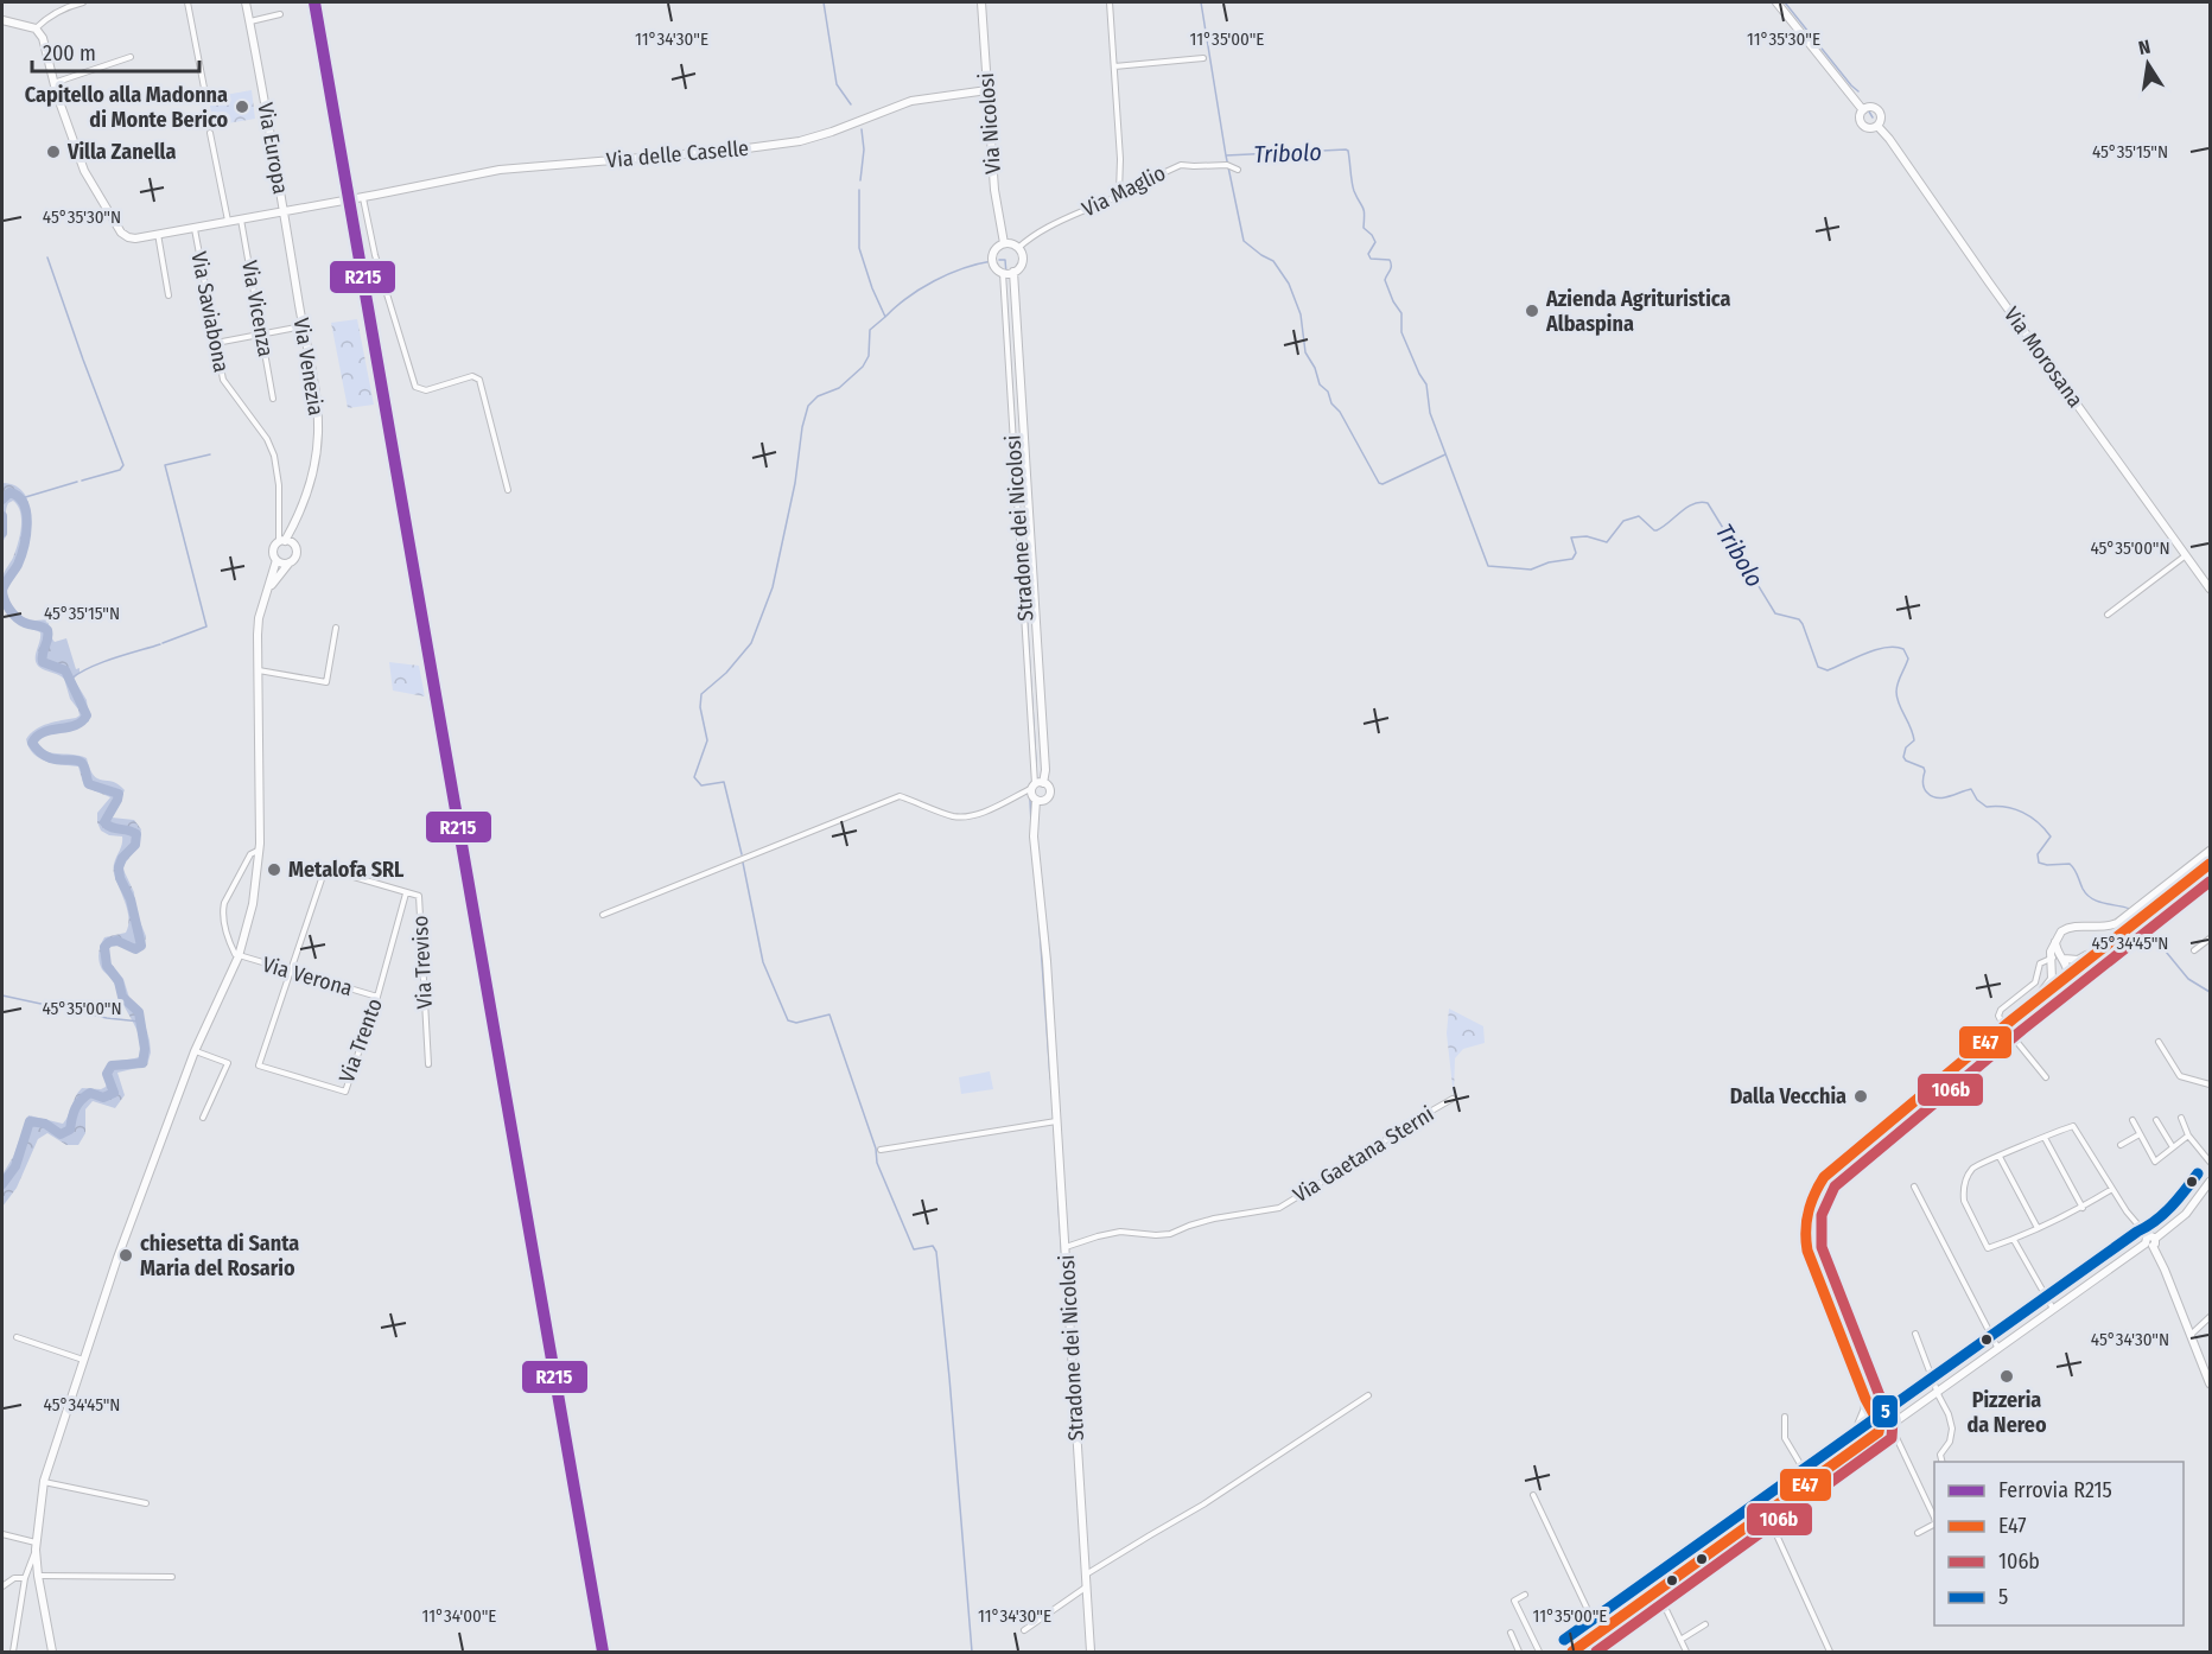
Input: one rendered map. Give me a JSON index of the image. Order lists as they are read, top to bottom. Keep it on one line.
{"streets":{"street":["Via Nicolosi","Via Europa","Via delle Caselle","Via Maglio","Via Vicenza","Via Saviabona","Via Morosana","Via Venezia","Stradone dei Nicolosi","Via Treviso","Via Verona","Via Trento","Via Gaetana Sterni"]},"crossings":[["Via Nicolosi","Via delle Caselle"],["Via Nicolosi","Via Maglio"],["Via Nicolosi","Stradone dei Nicolosi"],["Via Europa","Via delle Caselle"],["Via Europa","Via Venezia"],["Via delle Caselle","Via Vicenza"],["Via delle Caselle","Via Saviabona"],["Via delle Caselle","Via Venezia"],["Via Maglio","Stradone dei Nicolosi"],["Via Saviabona","Via Venezia"],["Stradone dei Nicolosi","Via Gaetana Sterni"],["Via Treviso","Via Verona"],["Via Treviso","Via Trento"],["Via Verona","Via Trento"]],"water":["Tribolo"],"places":["Capitello alla Madonna di Monte Berico","Villa Zanella","Azienda Agrituristica Albaspina","Metalofa SRL","Dalla Vecchia","chiesetta di Santa Maria del Rosario","Pizzeria da Nereo"],"lines":["rail line R215","transit line E47","transit line 106b","transit line 5"],"legend":["Ferrovia R215","E47","106b","5"],"scale_bar":"200 m","north":"top","coordinates":["11°34'30\"E","11°35'00\"E","11°35'30\"E","45°35'15\"N","45°35'30\"N","45°35'00\"N","45°34'45\"N","45°34'30\"N","11°34'00\"E"]}
